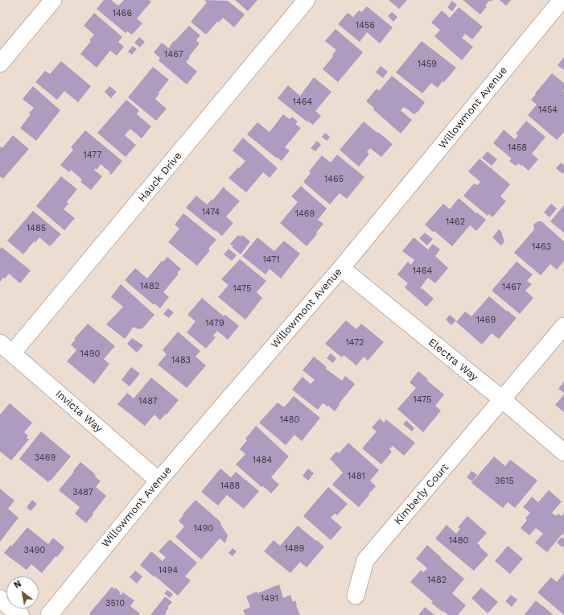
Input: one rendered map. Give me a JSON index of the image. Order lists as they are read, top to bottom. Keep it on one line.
{"streets":{"street":["Willowmont Avenue","Hauck Drive","Electra Way","Invicta Way","Kimberly Court"]},"crossings":[["Willowmont Avenue","Electra Way"],["Willowmont Avenue","Invicta Way"],["Hauck Drive","Invicta Way"],["Electra Way","Kimberly Court"]],"house_numbers":["1466","1456","1467","1459","1464","1454","1458","1477","1465","1474","1469","1462","1485","1463","1471","1464","1482","1467","1475","1469","1479","1472","1490","1483","1475","1487","1480","3469","1484","1481","3615","1488","3487","1490","1480","1489","3490","1494","1482","1491","3510"],"north":"top left"}
